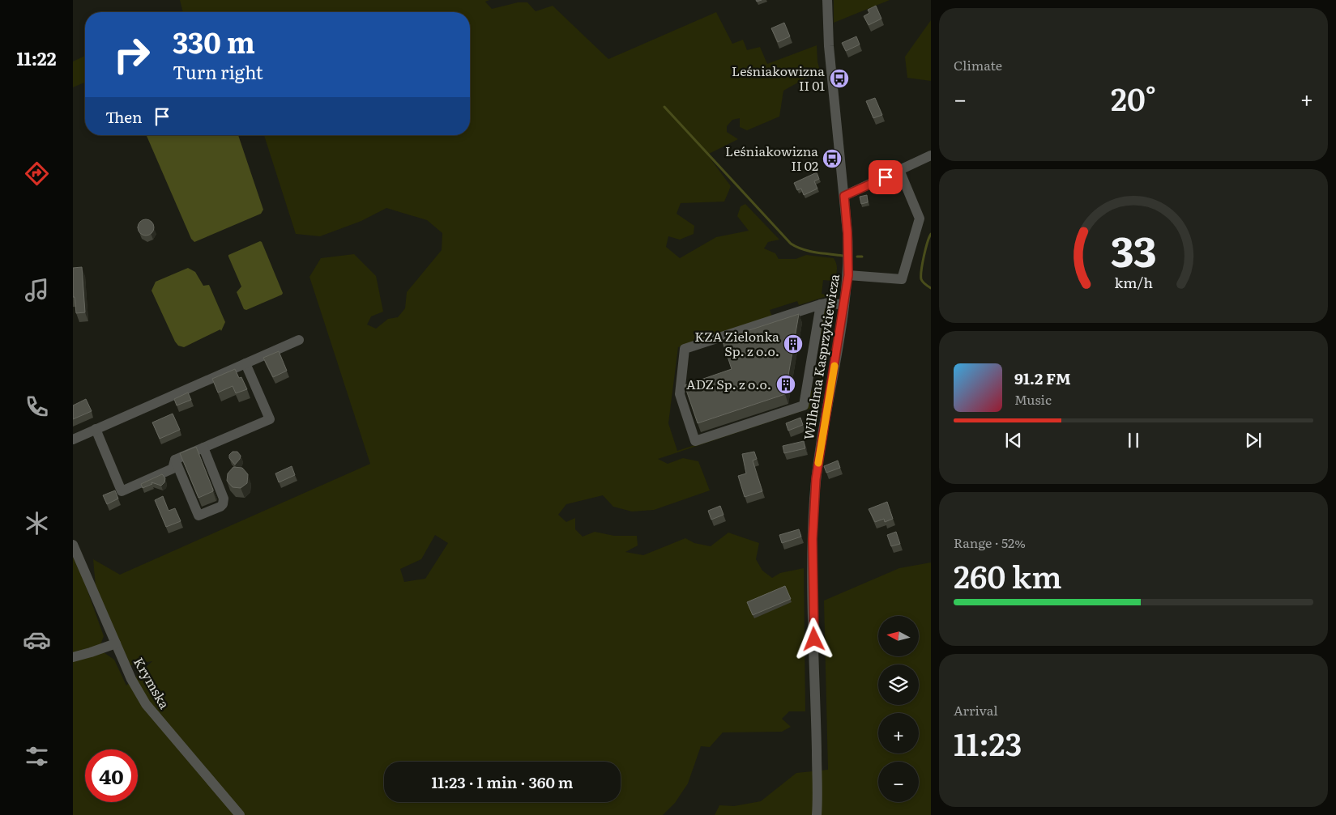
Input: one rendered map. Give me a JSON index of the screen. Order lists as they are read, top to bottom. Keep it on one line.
{"streets":{"street":["Wilhelma Kasprzykiewicza","Krymska"]},"places":{"bus stop":["Leśniakowizna II 01","Leśniakowizna II 02"],"building":["KZA Zielonka Sp. z o.o.","ADZ Sp. z o.o."]},"north":"left","page":{"tabs":"11:22","tile":["Climate",["Range · 52%","260 km"],["Arrival","11:23"]],"turn":["330 m","Turn right"],"heat":["−","20°","+"],"then":"Then","song":["91.2 FM","Music"],"map_buttons":["+","−"],"limit":"40","trip":"11:23 · 1 min · 360 m","gauge":["33","km/h"]}}
